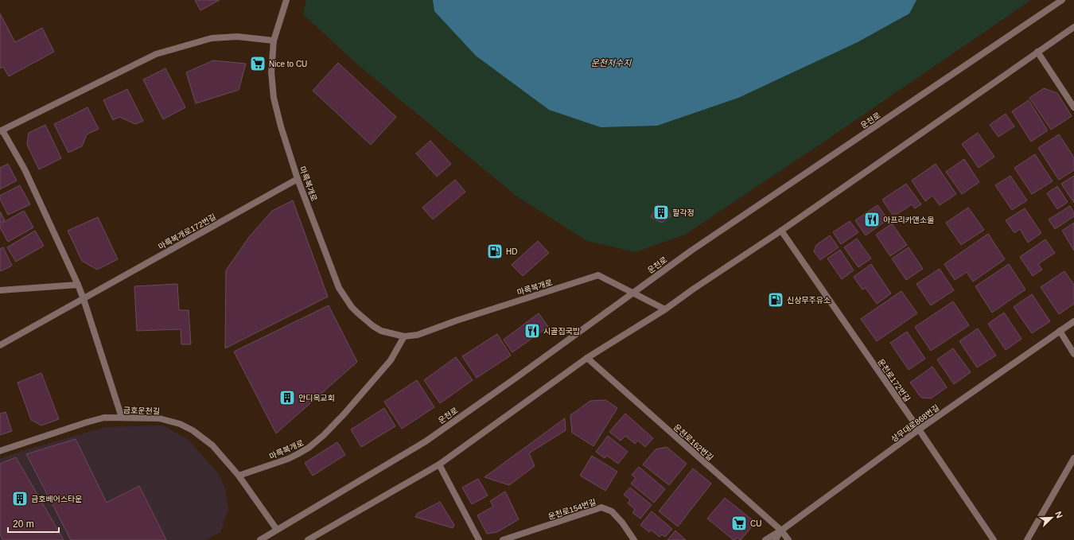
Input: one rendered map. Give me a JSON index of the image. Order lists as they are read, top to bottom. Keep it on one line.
{"streets":{"street":["운천로","마륵복개로","마륵복개로172번길","운천로172번길","금호운천길","상무대로868번길","운천로162번길","운천로154번길"]},"crossings":[["운천로","마륵복개로"],["운천로","금호운천길"],["마륵복개로","마륵복개로172번길"],["마륵복개로","금호운천길"],["운천로172번길","상무대로868번길"],["상무대로868번길","운천로162번길"]],"water":["운천저수지"],"places":{"supermarket":["Nice to CU","CU"],"building":["팔각정","안디옥교회","금호베어스타운"],"restaurant":["아프리카앤소울","시골집국밥"],"fuel station":["HD","신상무주유소"]},"scale_bar":"20 m","north":"top right"}
